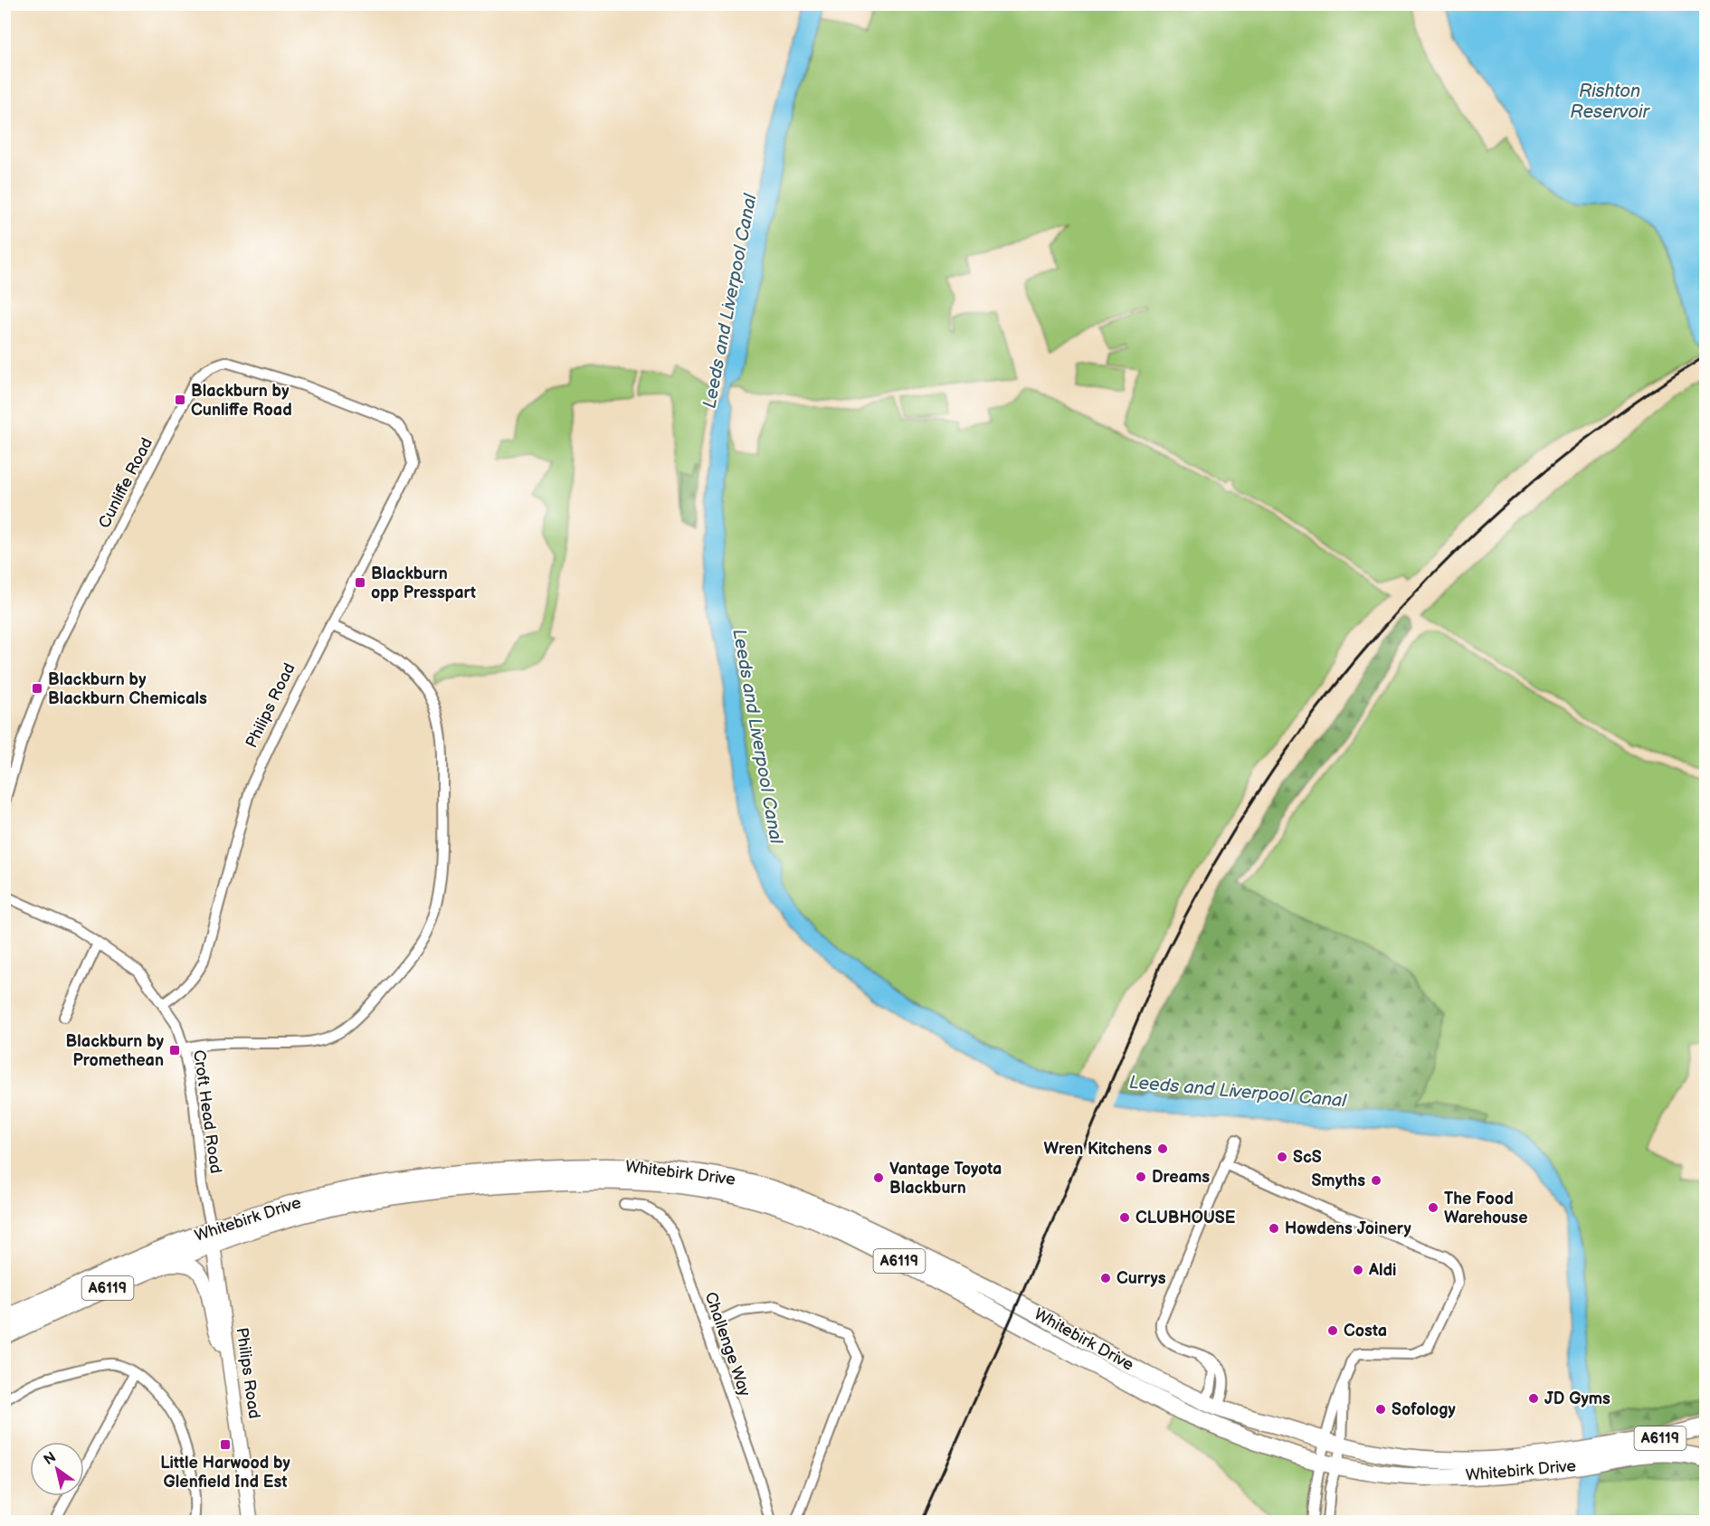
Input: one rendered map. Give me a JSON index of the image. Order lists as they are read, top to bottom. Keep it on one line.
{"streets":{"highway":["Whitebirk Drive","A6119"],"street":["Cunliffe Road","Philips Road","Croft Head Road","Challenge Way"]},"crossings":[["Cunliffe Road","Philips Road"],["Philips Road","Croft Head Road"],["Philips Road","Whitebirk Drive"],["Croft Head Road","Whitebirk Drive"]],"water":["Rishton Reservoir","Leeds and Liverpool Canal"],"places":{"transit":["Blackburn by Cunliffe Road","Blackburn opp Presspart","Blackburn by Blackburn Chemicals","Blackburn by Promethean","Little Harwood by Glenfield Ind Est"],"other":["Wren Kitchens","ScS","Dreams","Vantage Toyota Blackburn","Smyths","The Food Warehouse","CLUBHOUSE","Howdens Joinery","Aldi","Currys","Costa","JD Gyms","Sofology"]},"north":"top left"}
